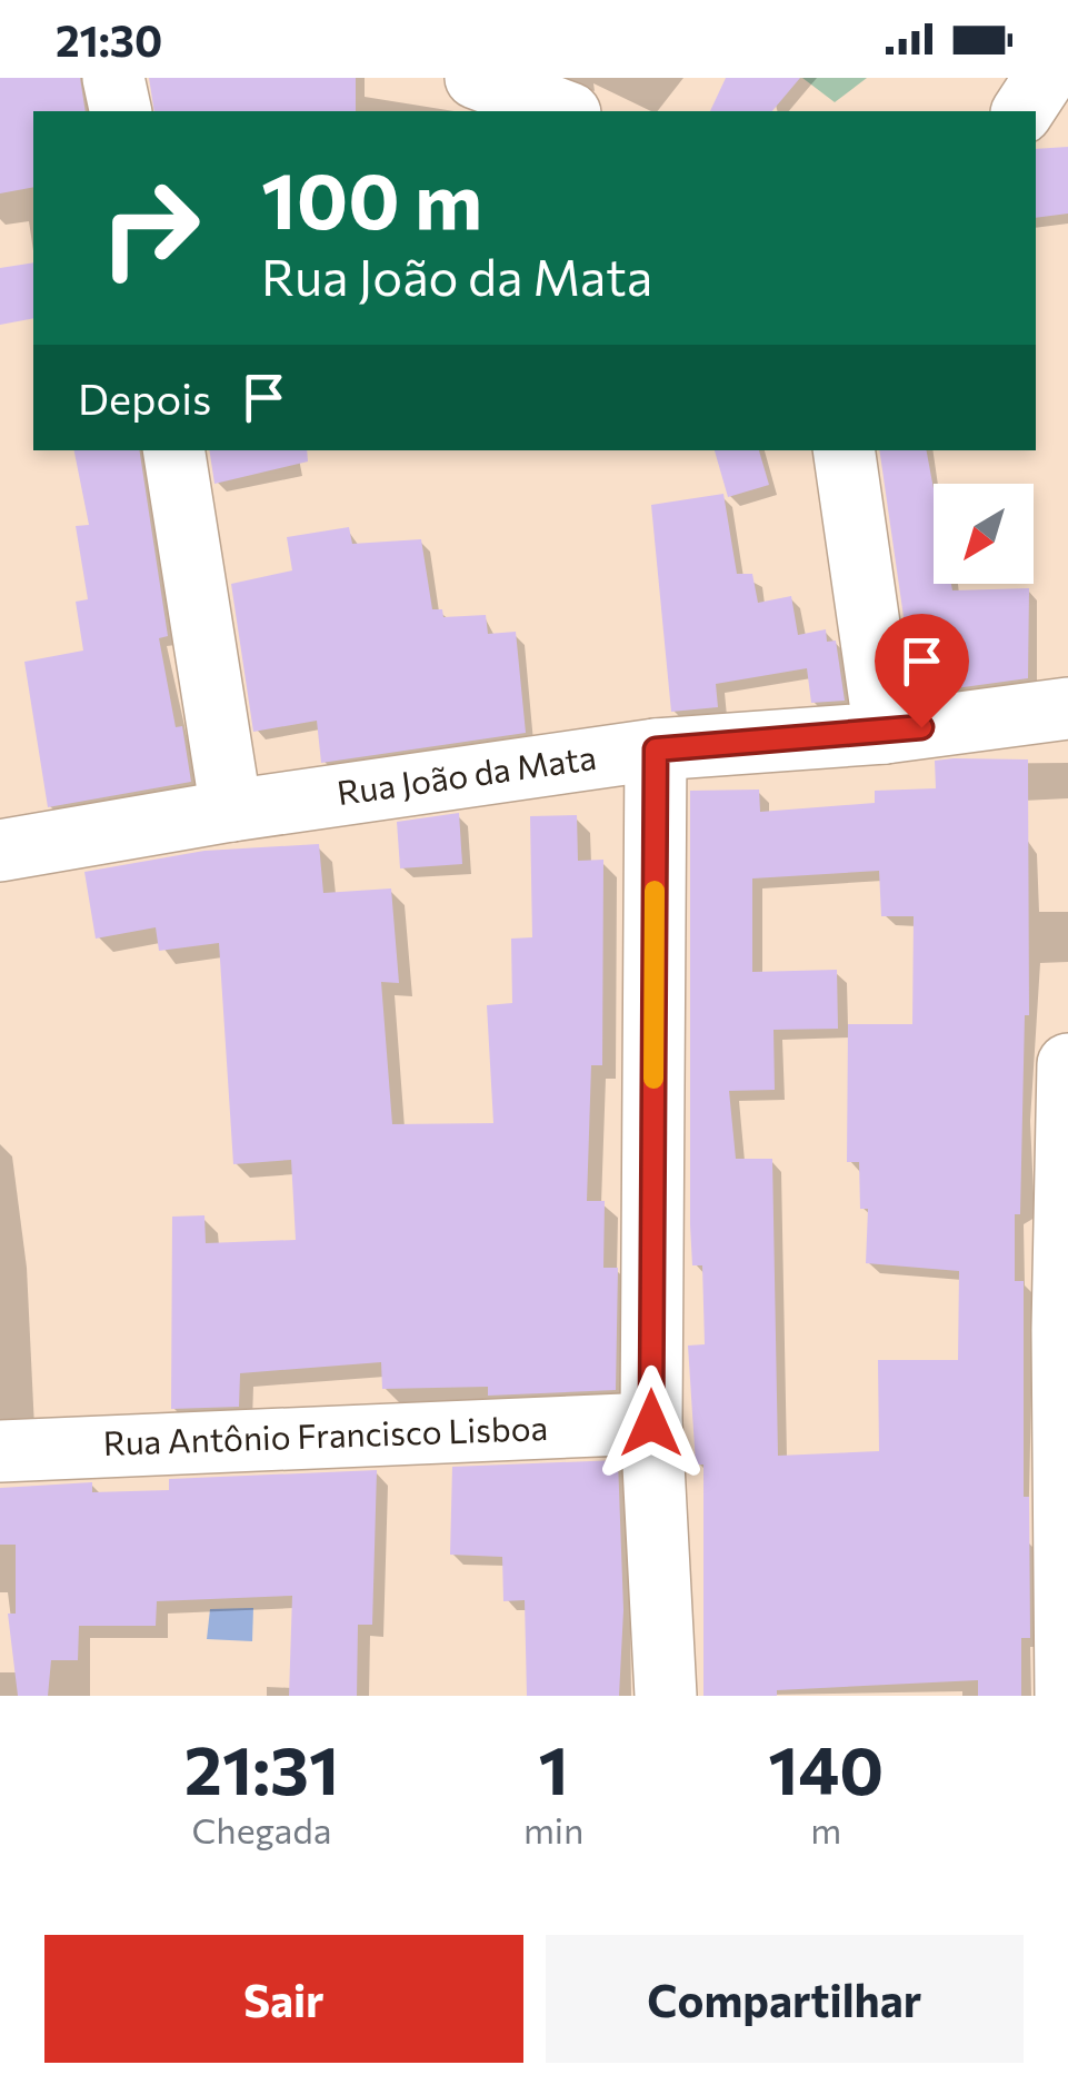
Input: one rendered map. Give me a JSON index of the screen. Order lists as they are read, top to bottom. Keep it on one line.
{"streets":{"street":["Rua João da Mata","Rua Antônio Francisco Lisboa"]},"north":"bottom left","page":{"status":"21:30","turn":["100 m","Rua João da Mata"],"then":"Depois","eta":["21:31","Chegada","1","min","140","m"],"buttons":["Sair","Compartilhar"]}}
